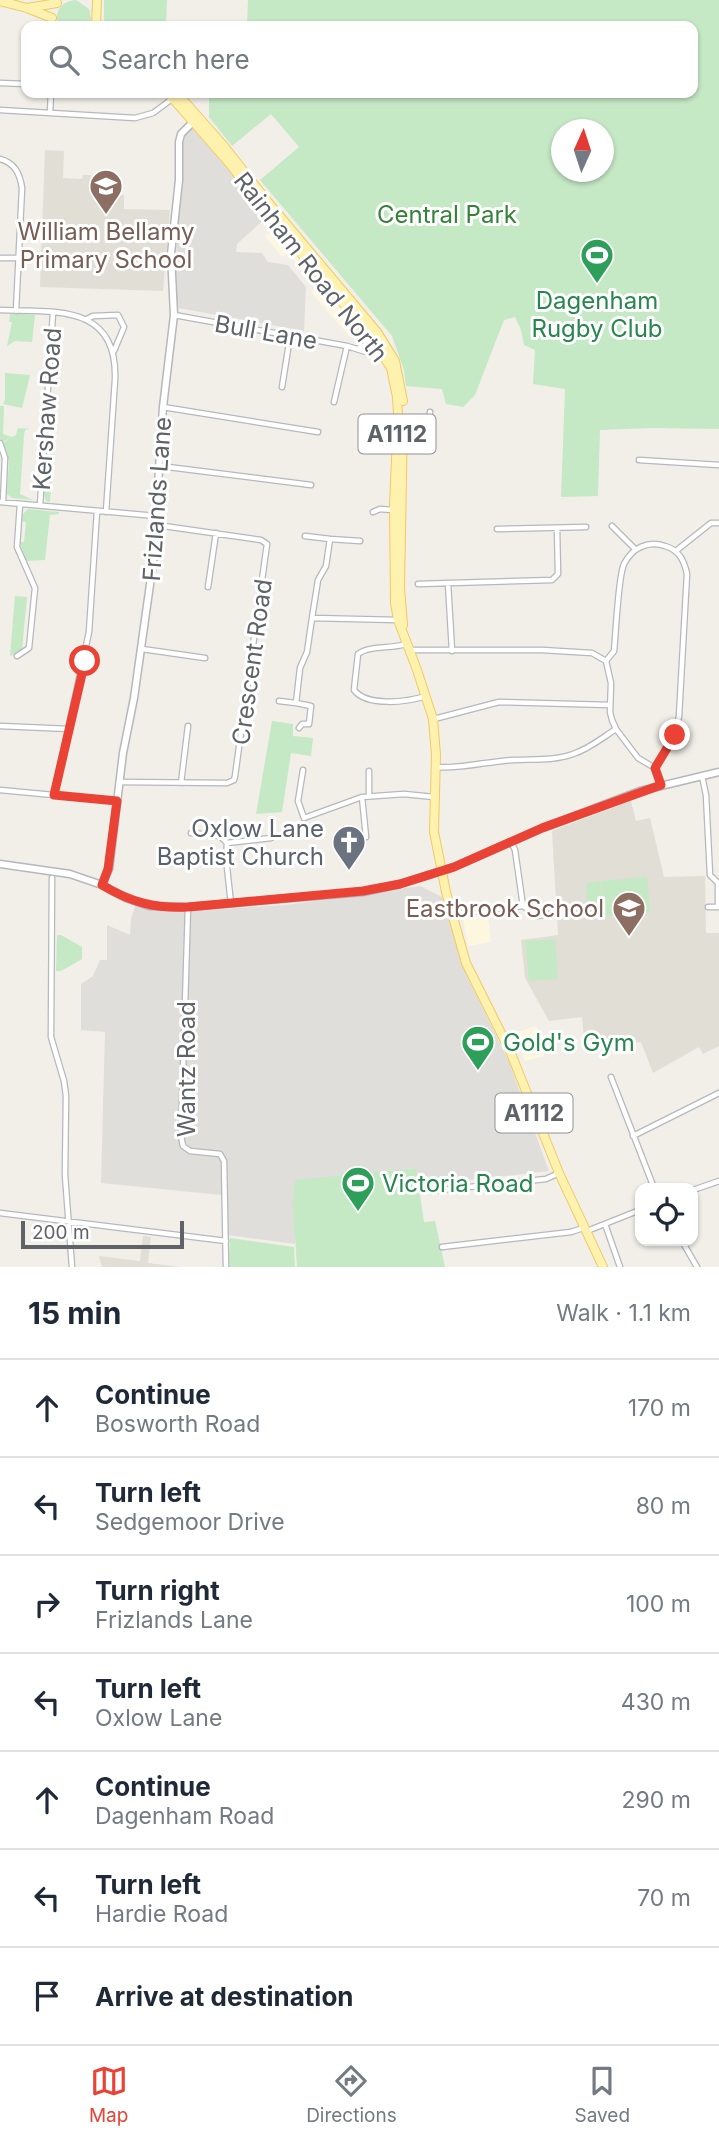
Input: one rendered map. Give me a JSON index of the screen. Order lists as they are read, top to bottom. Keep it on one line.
{"streets":{"main road":["Rainham Road North","A1112"],"street":["Bull Lane","Kershaw Road","Frizlands Lane","Crescent Road","Wantz Road"]},"crossings":[["Rainham Road North","Bull Lane"],["Rainham Road North","A1112"],["Rainham Road North","Frizlands Lane"],["Bull Lane","Frizlands Lane"],["Kershaw Road","Crescent Road"],["Frizlands Lane","Crescent Road"]],"parks":["Central Park"],"places":{"school or university":["William Bellamy Primary School","Eastbrook School"],"sports":["Dagenham Rugby Club","Gold's Gym","Victoria Road"],"church":["Oxlow Lane Baptist Church"]},"scale_bar":"200 m","north":"top","page":{"search":"Search here","scale":"200 m","heading":["15 min","Walk · 1.1 km"],"list":[["Continue","Bosworth Road","170 m"],["Turn left","Sedgemoor Drive","80 m"],["Turn right","Frizlands Lane","100 m"],["Turn left","Oxlow Lane","430 m"],["Continue","Dagenham Road","290 m"],["Turn left","Hardie Road","70 m"],"Arrive at destination"],"nav":["Map","Directions","Saved"]}}
